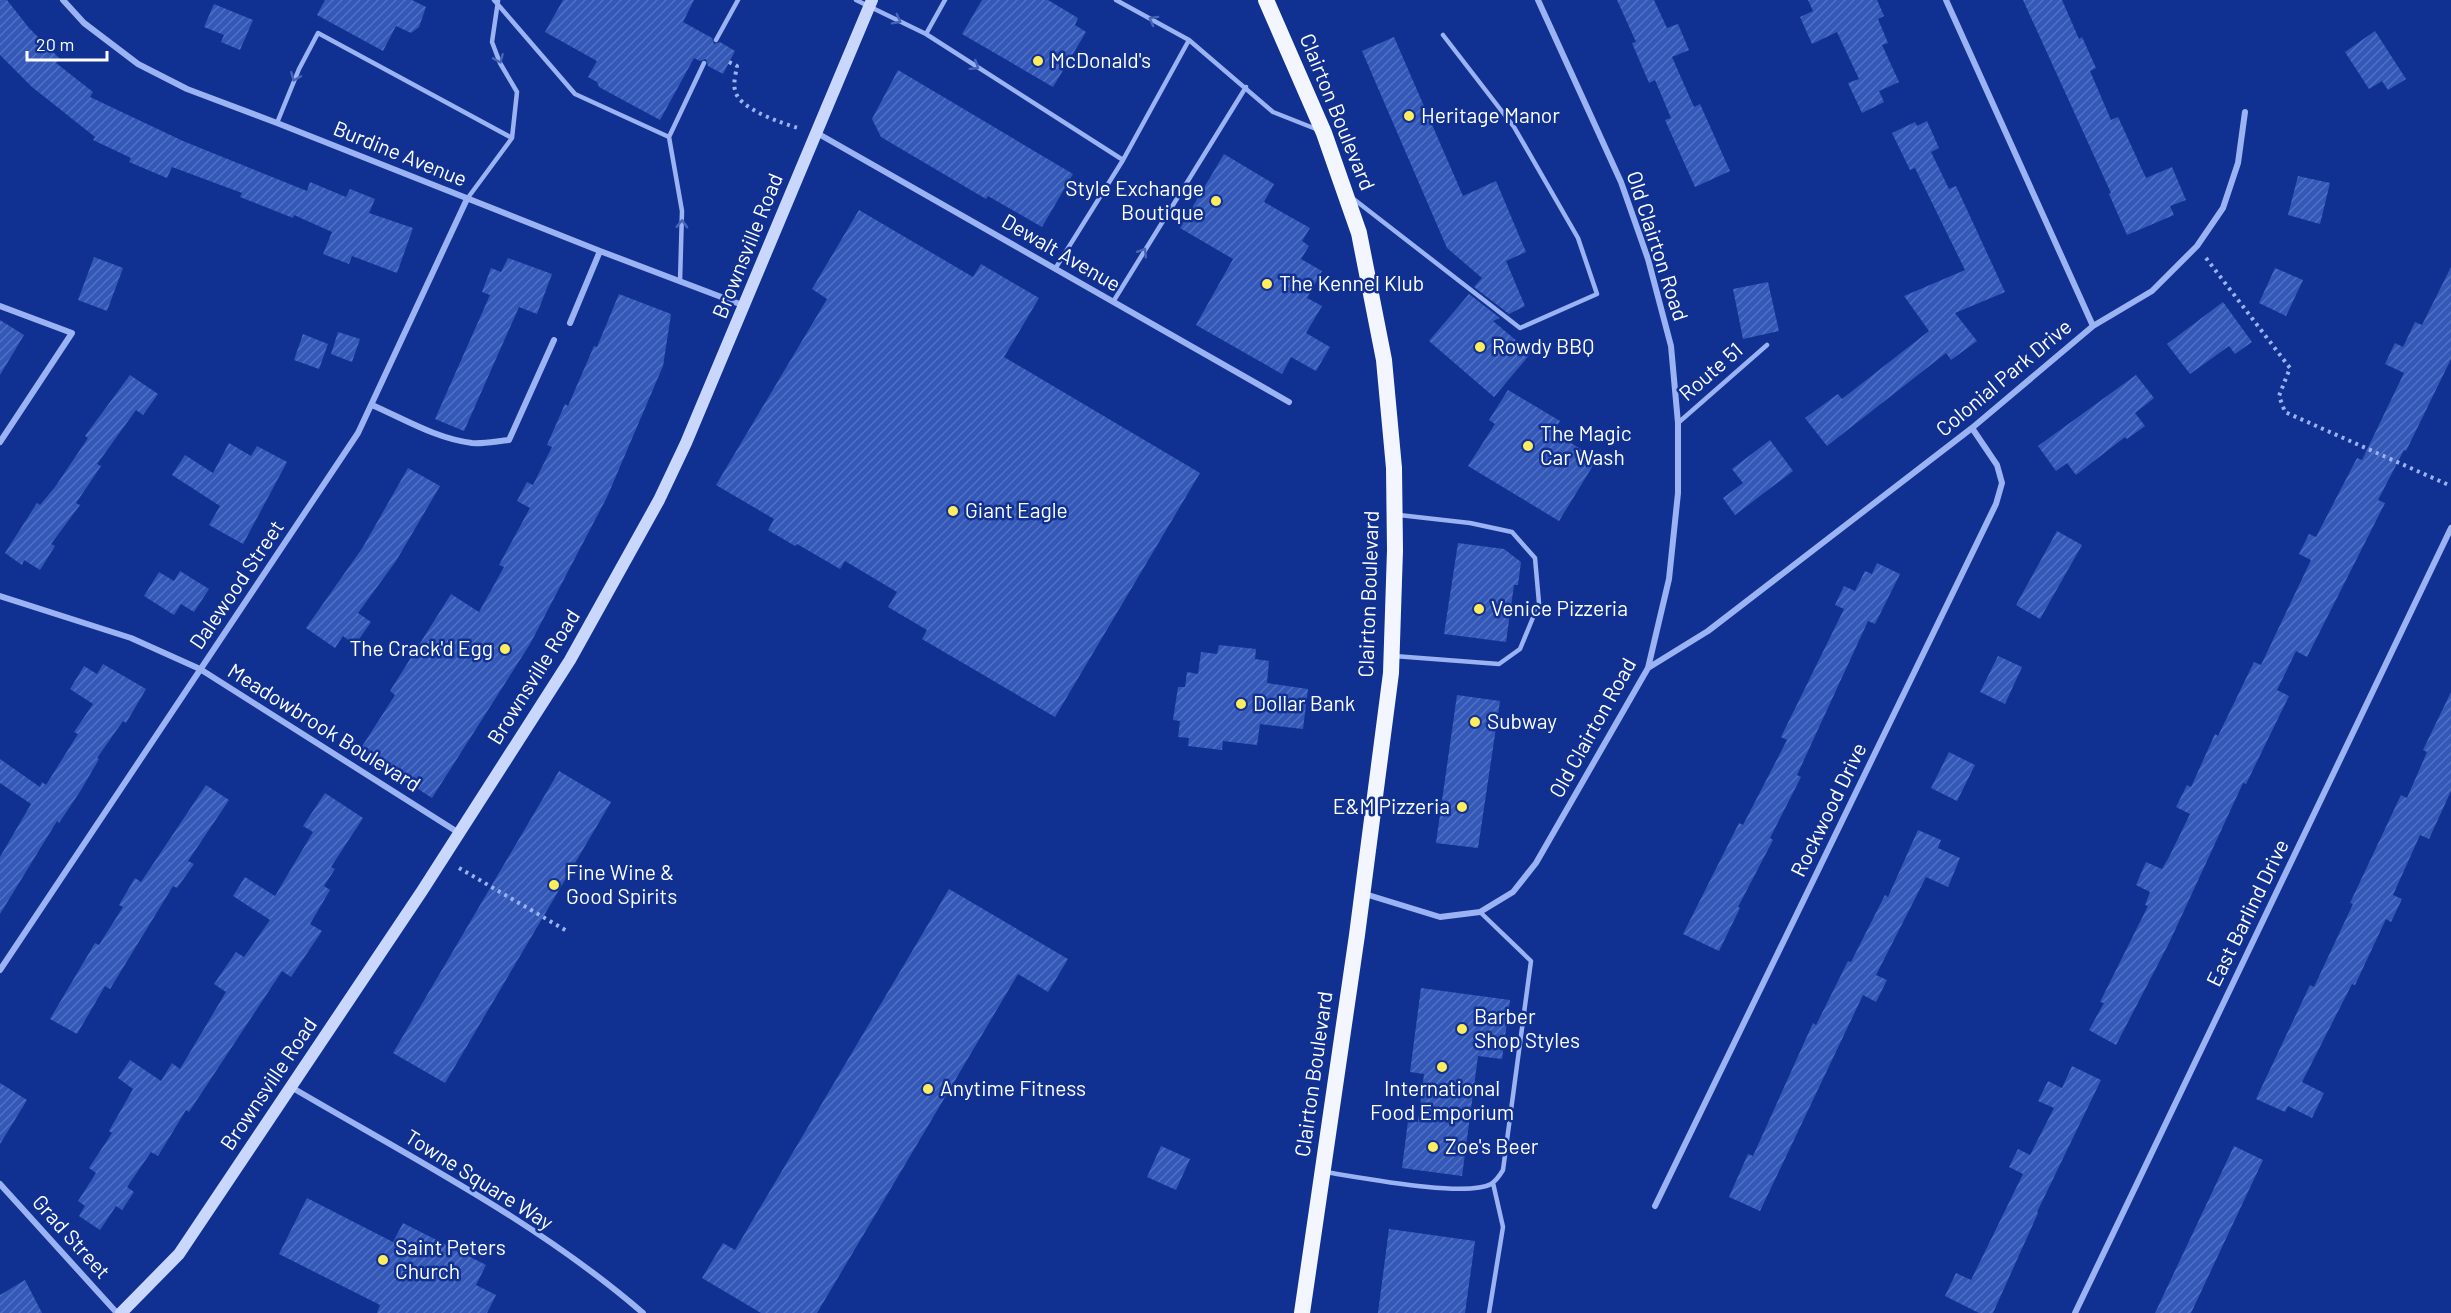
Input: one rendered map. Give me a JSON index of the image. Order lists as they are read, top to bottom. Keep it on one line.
{"streets":{"highway":["Clairton Boulevard"],"main road":["Brownsville Road"],"street":["Burdine Avenue","Old Clairton Road","Dewalt Avenue","Colonial Park Drive","Dalewood Street","Meadowbrook Boulevard","Rockwood Drive","East Barlind Drive","Towne Square Way","Grad Street"],"lane":["Route 51"]},"crossings":[["Clairton Boulevard","Old Clairton Road"],["Burdine Avenue","Brownsville Road"],["Burdine Avenue","Dalewood Street"],["Brownsville Road","Dewalt Avenue"],["Brownsville Road","Meadowbrook Boulevard"],["Brownsville Road","Towne Square Way"],["Brownsville Road","Grad Street"],["Old Clairton Road","Route 51"],["Old Clairton Road","Colonial Park Drive"],["Colonial Park Drive","Rockwood Drive"],["Dalewood Street","Meadowbrook Boulevard"]],"places":["McDonald's","Heritage Manor","Style Exchange Boutique","The Kennel Klub","Rowdy BBQ","The Magic Car Wash","Giant Eagle","Venice Pizzeria","The Crack'd Egg","Dollar Bank","Subway","E&M Pizzeria","Fine Wine & Good Spirits","Barber Shop Styles","International Food Emporium","Anytime Fitness","Zoe's Beer","Saint Peters Church"],"scale_bar":"20 m"}
